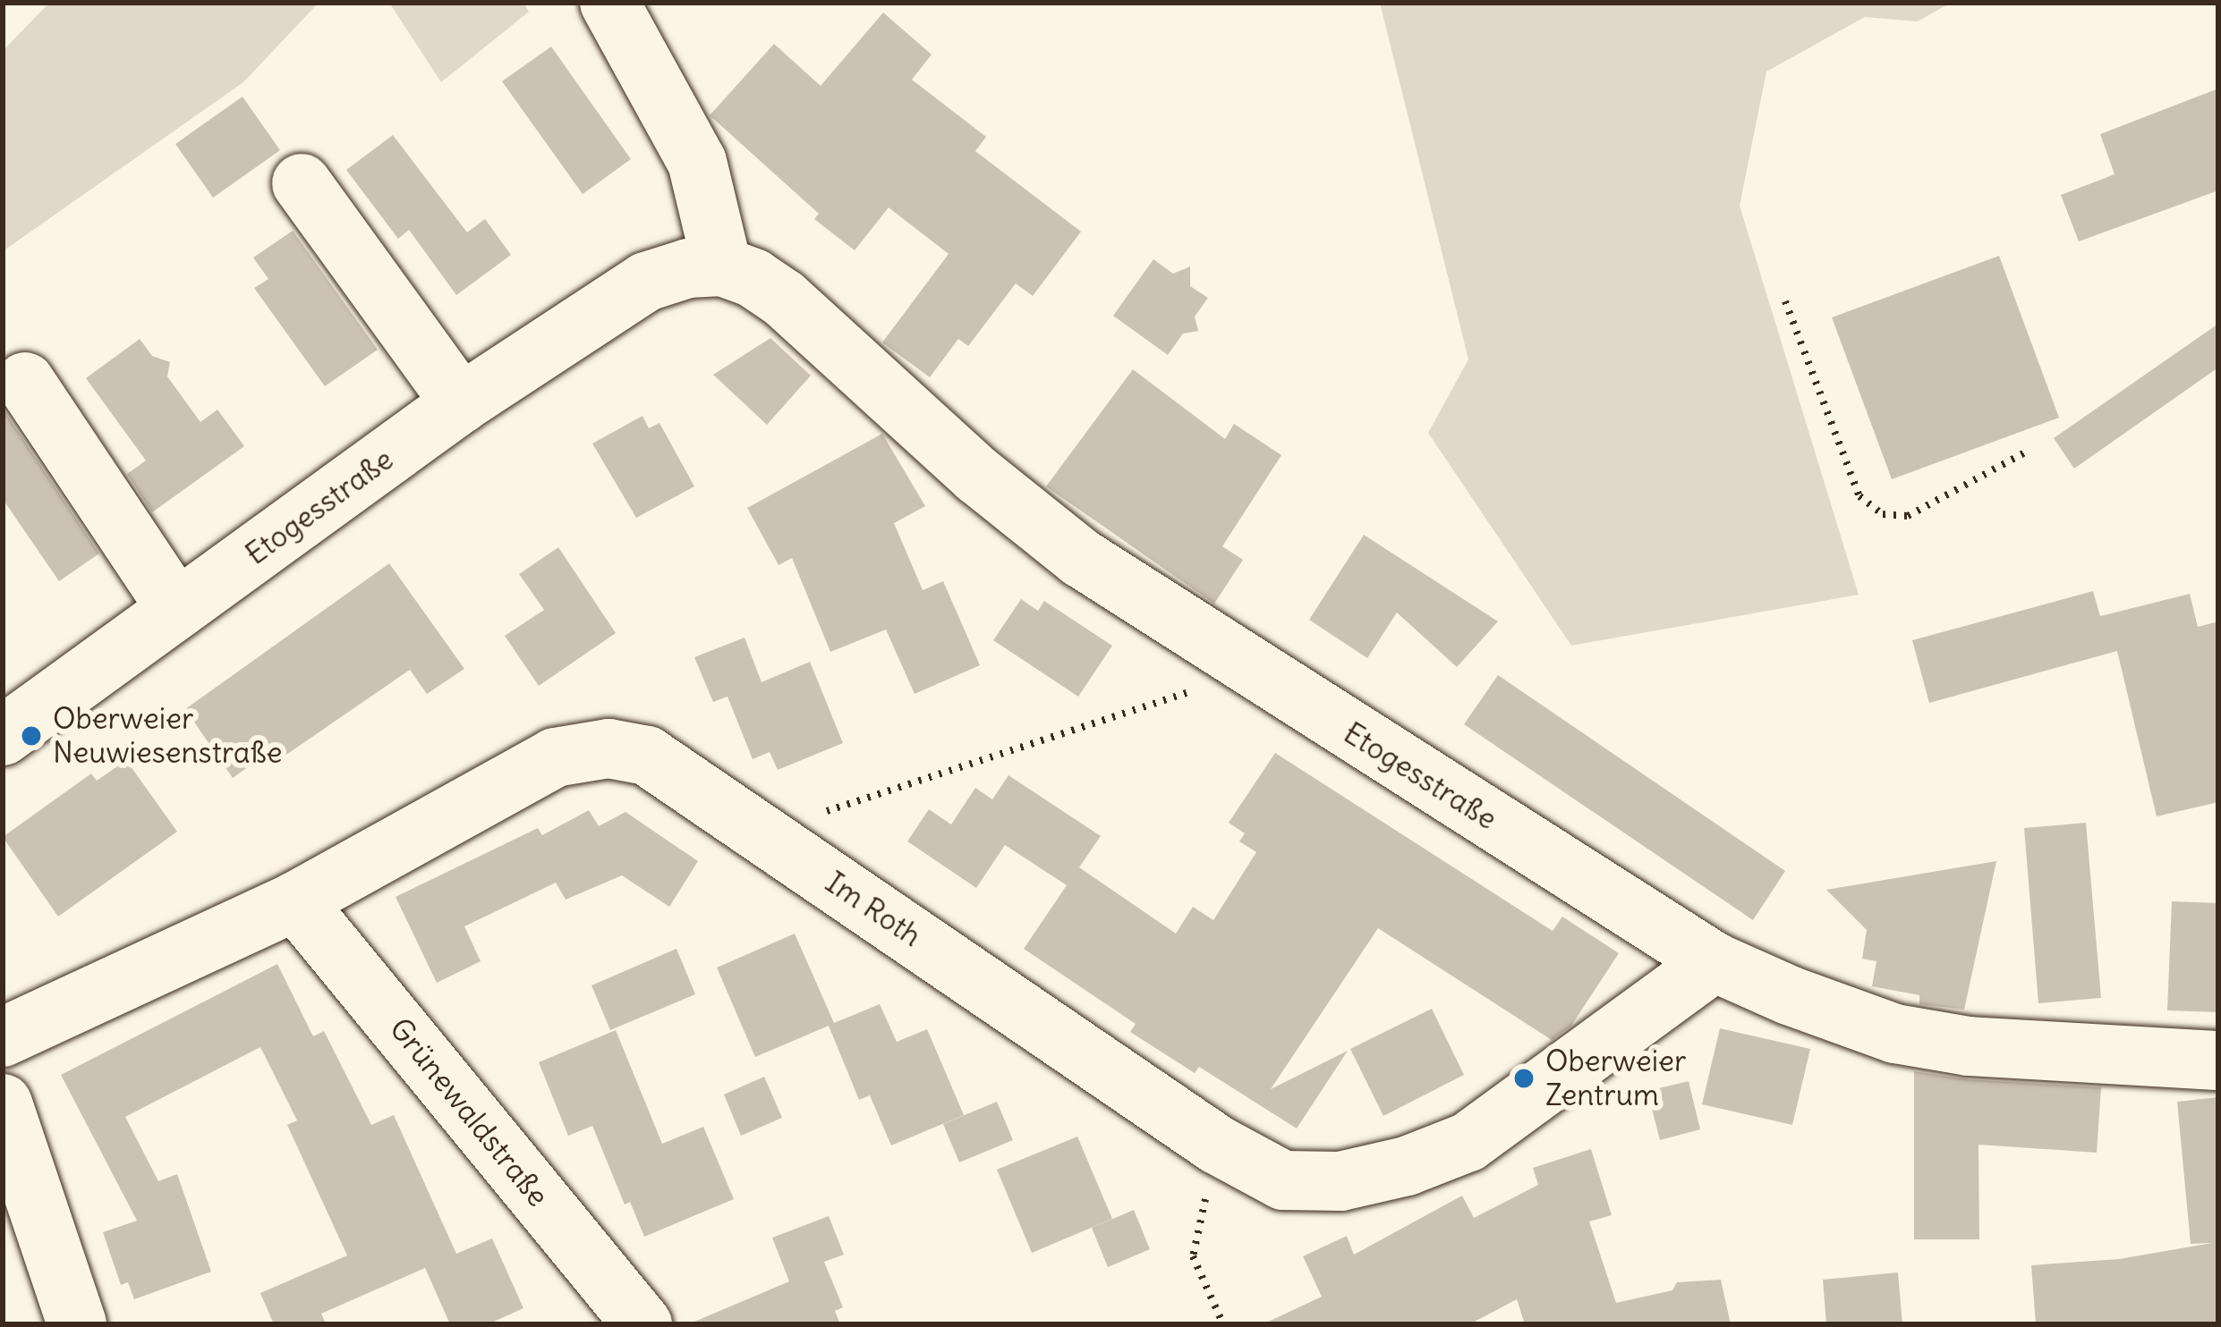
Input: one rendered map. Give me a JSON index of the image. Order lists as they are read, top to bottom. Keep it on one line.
{"streets":{"street":["Etogesstraße","Im Roth","Grünewaldstraße"]},"crossings":[["Etogesstraße","Im Roth"],["Im Roth","Grünewaldstraße"]],"places":["Oberweier Neuwiesenstraße","Oberweier Zentrum"]}
